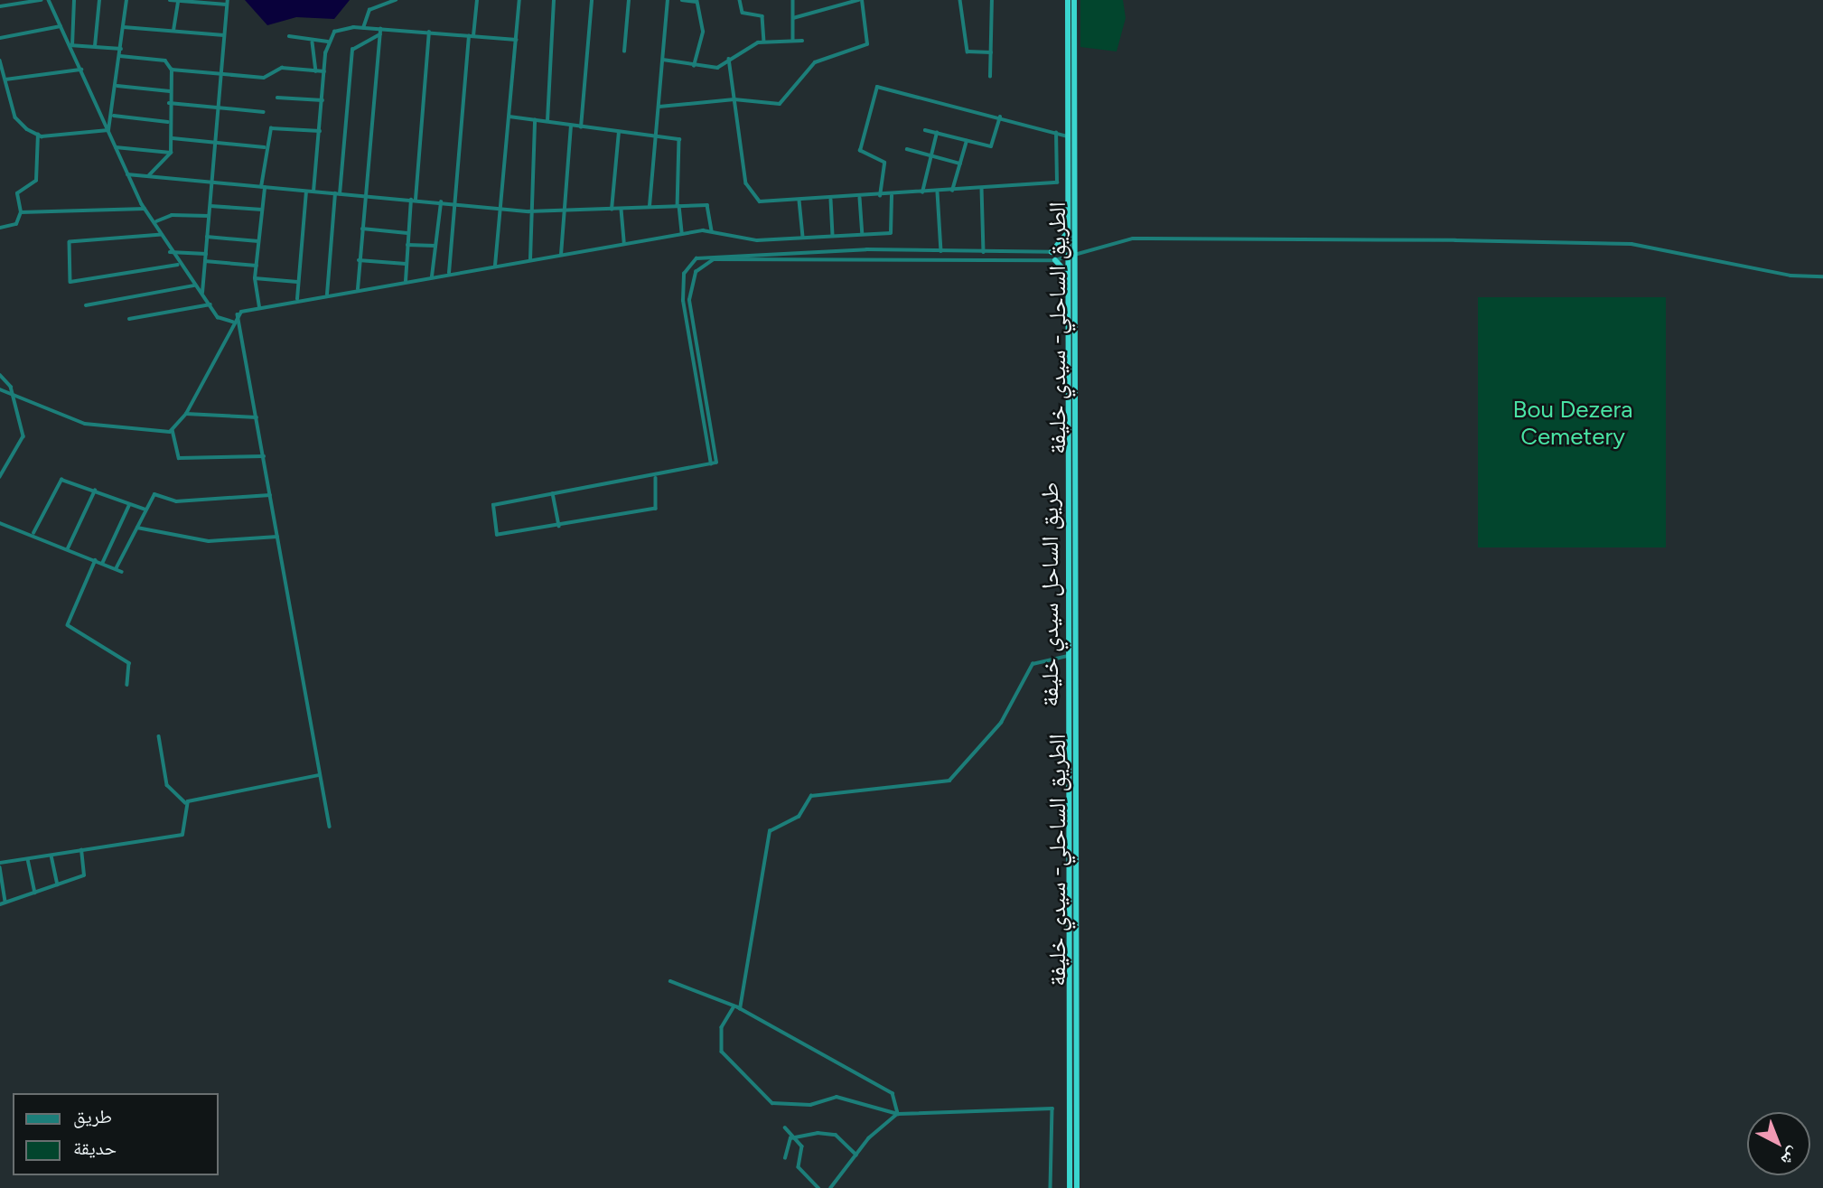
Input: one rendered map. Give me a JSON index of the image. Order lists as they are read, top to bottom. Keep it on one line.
{"streets":{"highway":["الطريق الساحلي- سيدي خليفة","طريق الساحل سيدي خليفة"]},"parks":["Bou Dezera Cemetery"],"legend":["طريق","حديقة"],"north":"bottom right"}
